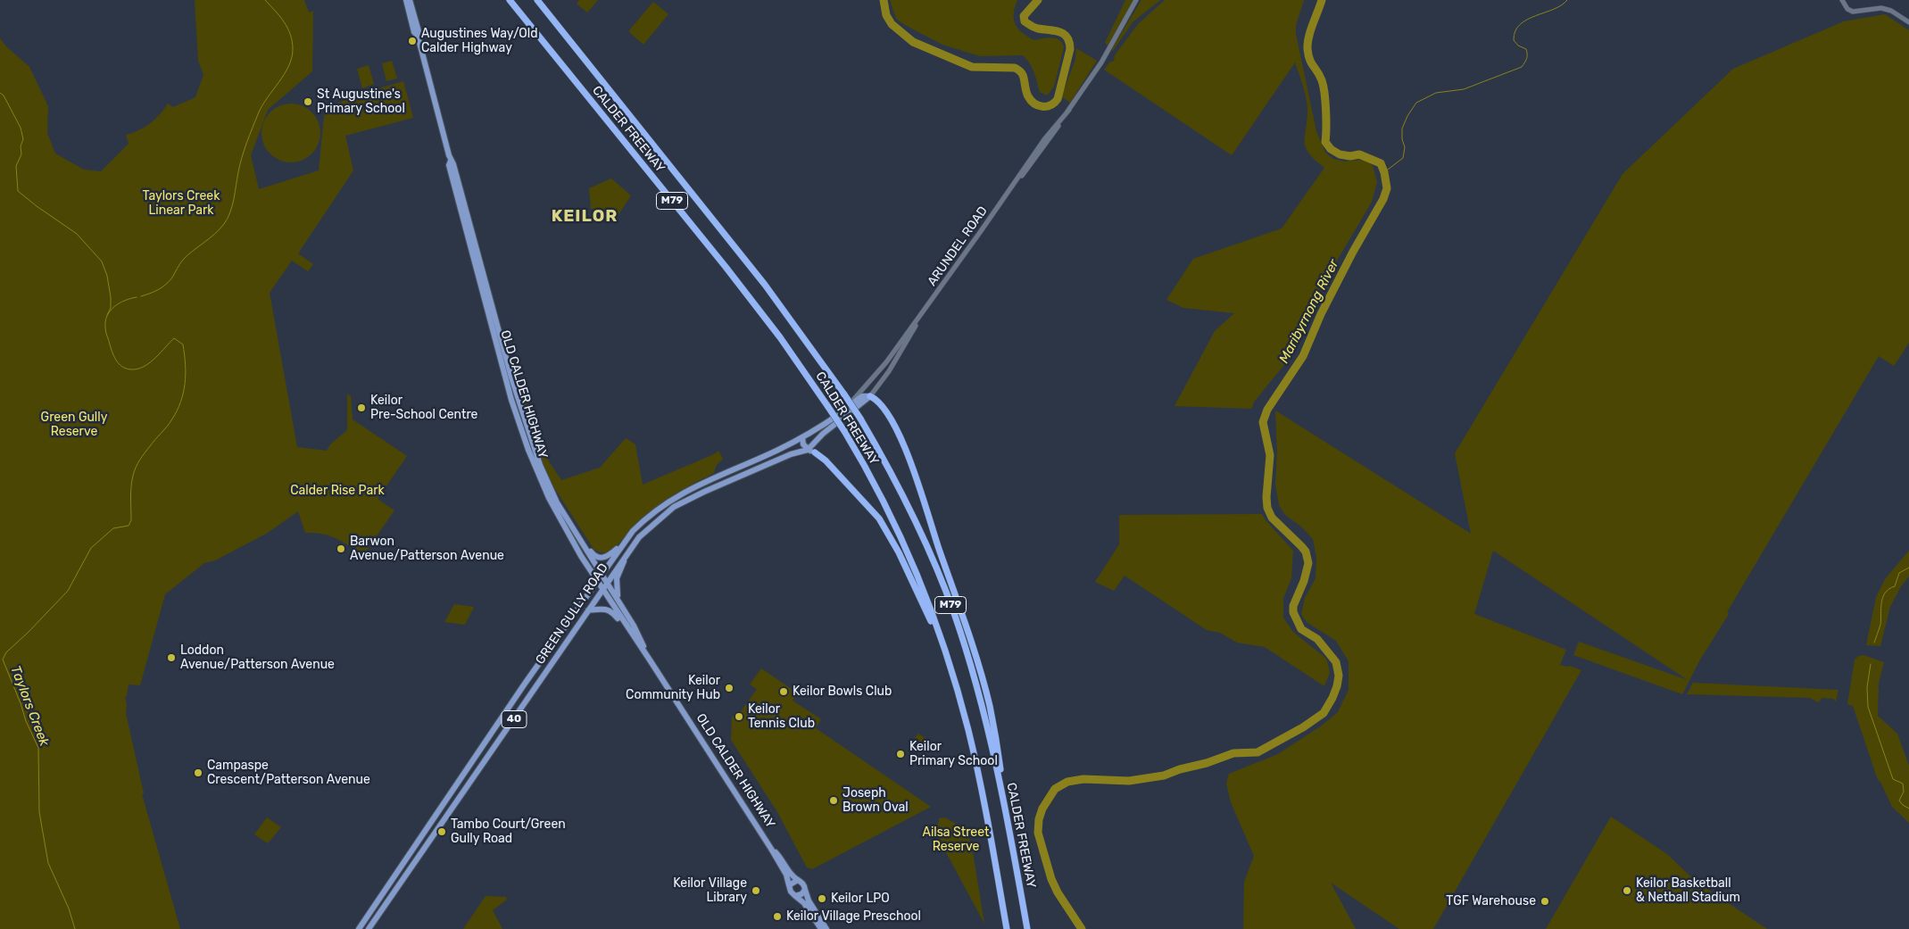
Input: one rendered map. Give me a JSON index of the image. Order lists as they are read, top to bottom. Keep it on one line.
{"streets":{"highway":["CALDER FREEWAY","M79"],"main road":["OLD CALDER HIGHWAY","GREEN GULLY ROAD","40"],"street":["ARUNDEL ROAD"]},"crossings":[["ARUNDEL ROAD","GREEN GULLY ROAD"],["OLD CALDER HIGHWAY","GREEN GULLY ROAD"]],"districts":["KEILOR"],"water":["Maribyrnong River","Taylors Creek"],"parks":["Taylors Creek Linear Park","Green Gully Reserve","Calder Rise Park","Ailsa Street Reserve"],"places":["Augustines Way/Old Calder Highway","St Augustine's Primary School","Keilor Pre-School Centre","Barwon Avenue/Patterson Avenue","Loddon Avenue/Patterson Avenue","Keilor Community Hub","Keilor Bowls Club","Keilor Tennis Club","Keilor Primary School","Campaspe Crescent/Patterson Avenue","Joseph Brown Oval","Tambo Court/Green Gully Road","Keilor Village Library","Keilor Basketball & Netball Stadium","Keilor LPO","TGF Warehouse","Keilor Village Preschool"]}
